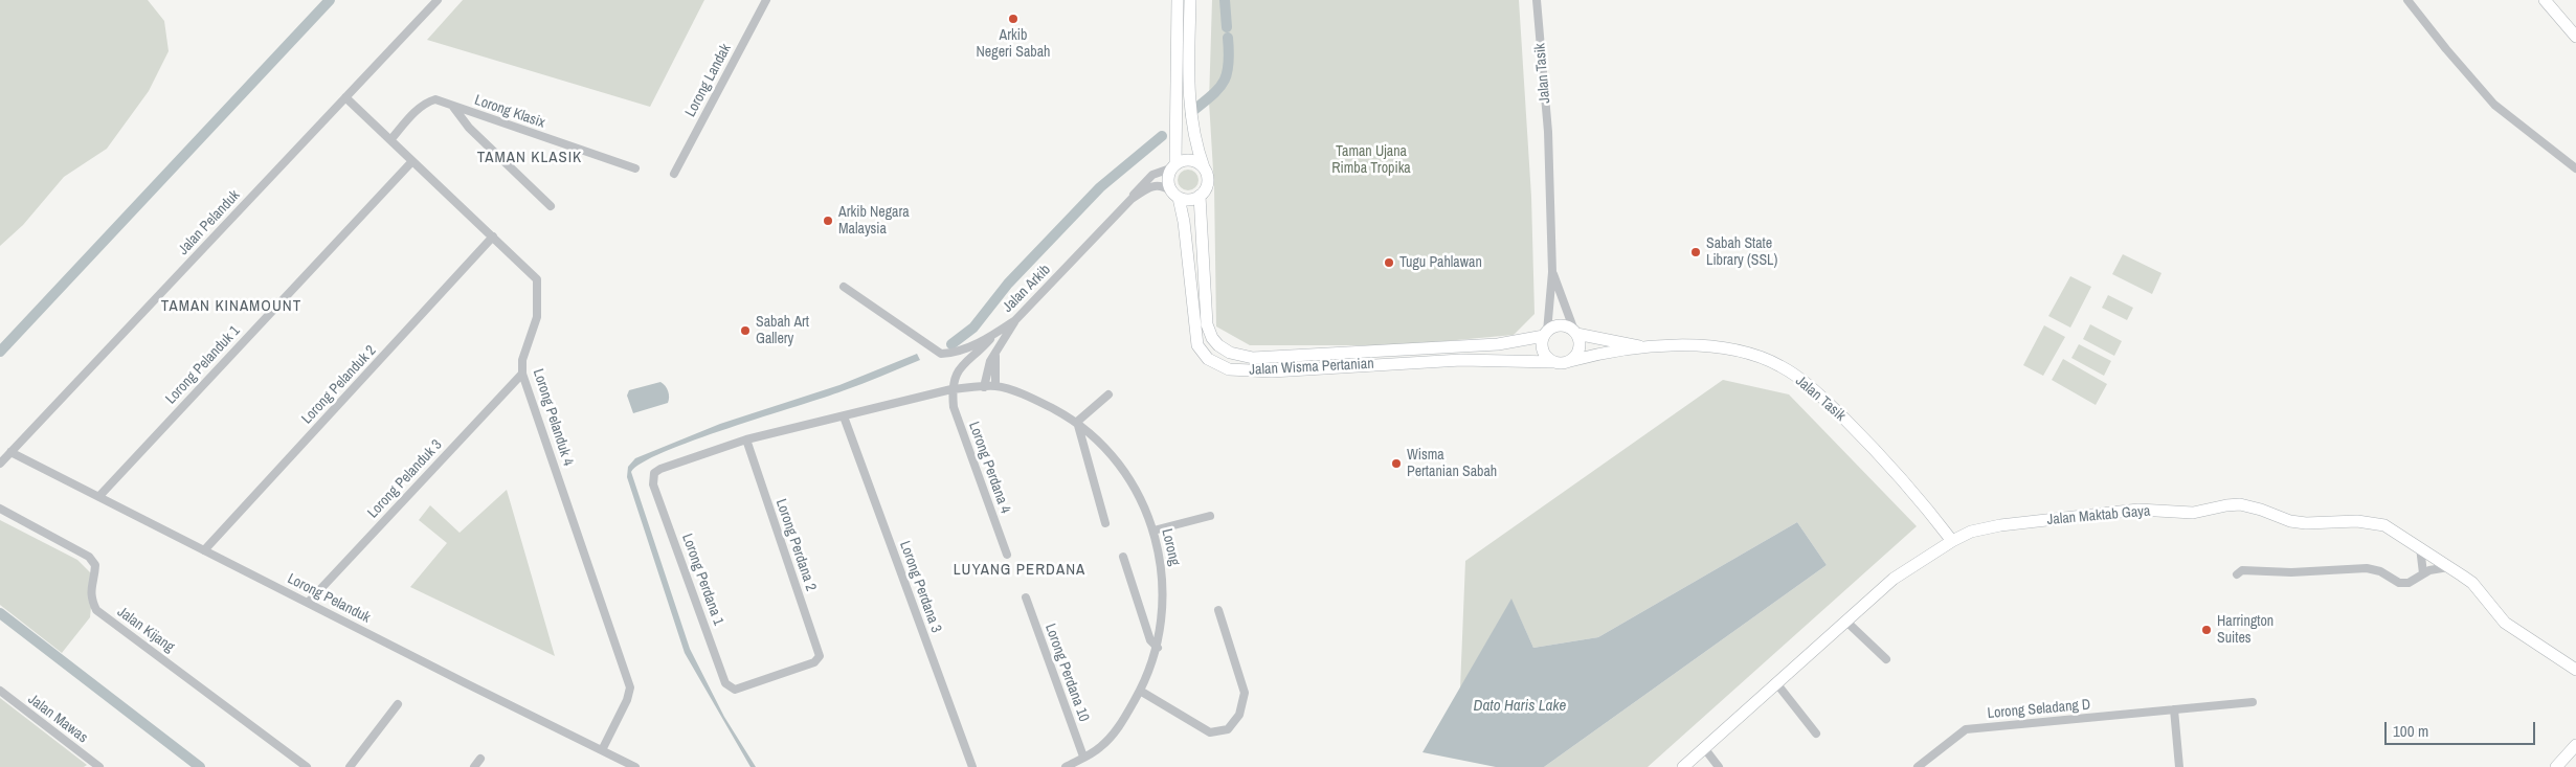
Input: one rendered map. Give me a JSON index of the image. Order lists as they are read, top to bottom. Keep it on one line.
{"streets":{"street":["Jalan Tasik","Lorong Landak","Lorong Klasix","Jalan Pelanduk","Jalan Arkib","Lorong Pelanduk 1","Jalan Wisma Pertanian","Lorong Pelanduk 2","Lorong Pelanduk 4","Lorong Perdana 4","Lorong Pelanduk 3","Jalan Maktab Gaya","Lorong Perdana 2","Lorong","Lorong Perdana 1","Lorong Perdana 3","Lorong Pelanduk","Jalan Kijang","Lorong Perdana 10","Lorong Seladang D","Jalan Mawas"]},"crossings":[["Jalan Tasik","Jalan Wisma Pertanian"],["Jalan Tasik","Jalan Maktab Gaya"],["Lorong Klasix","Lorong Pelanduk 4"],["Jalan Pelanduk","Lorong Pelanduk 4"],["Jalan Pelanduk","Lorong Pelanduk"],["Jalan Arkib","Jalan Wisma Pertanian"],["Lorong Pelanduk 1","Lorong Pelanduk 4"],["Lorong Pelanduk 1","Lorong Pelanduk"],["Lorong Pelanduk 2","Lorong Pelanduk 4"],["Lorong Pelanduk 2","Lorong Pelanduk"],["Lorong Pelanduk 4","Lorong Pelanduk 3"],["Lorong Pelanduk 4","Lorong Pelanduk"],["Lorong Perdana 4","Lorong"],["Lorong Pelanduk 3","Lorong Pelanduk"],["Lorong Perdana 2","Lorong"],["Lorong Perdana 2","Lorong Perdana 1"],["Lorong","Lorong Perdana 1"],["Lorong","Lorong Perdana 3"],["Lorong","Lorong Perdana 10"]],"districts":["TAMAN KLASIK","TAMAN KINAMOUNT","LUYANG PERDANA"],"water":["Dato Haris Lake"],"parks":["Taman Ujana Rimba Tropika"],"places":["Arkib Negeri Sabah","Arkib Negara Malaysia","Sabah State Library (SSL)","Tugu Pahlawan","Sabah Art Gallery","Wisma Pertanian Sabah","Harrington Suites"],"scale_bar":"100 m"}
